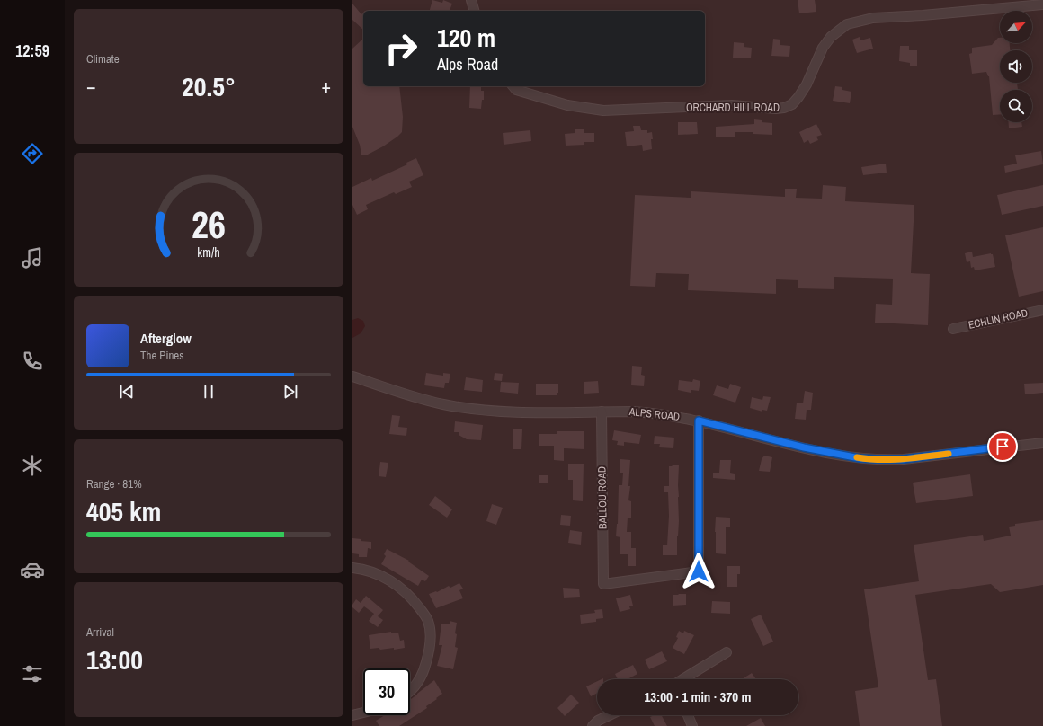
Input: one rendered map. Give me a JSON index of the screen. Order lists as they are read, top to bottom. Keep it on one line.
{"streets":{"street":["ORCHARD HILL ROAD","ECHLIN ROAD","ALPS ROAD","BALLOU ROAD"]},"crossings":[["ALPS ROAD","BALLOU ROAD"]],"north":"top right","page":{"tabs":"12:59","tile":["Climate",["Range · 81%","405 km"],["Arrival","13:00"]],"turn":["120 m","Alps Road"],"heat":["−","20.5°","+"],"song":["Afterglow","The Pines"],"limit":"30","trip":"13:00 · 1 min · 370 m","gauge":["26","km/h"]}}
